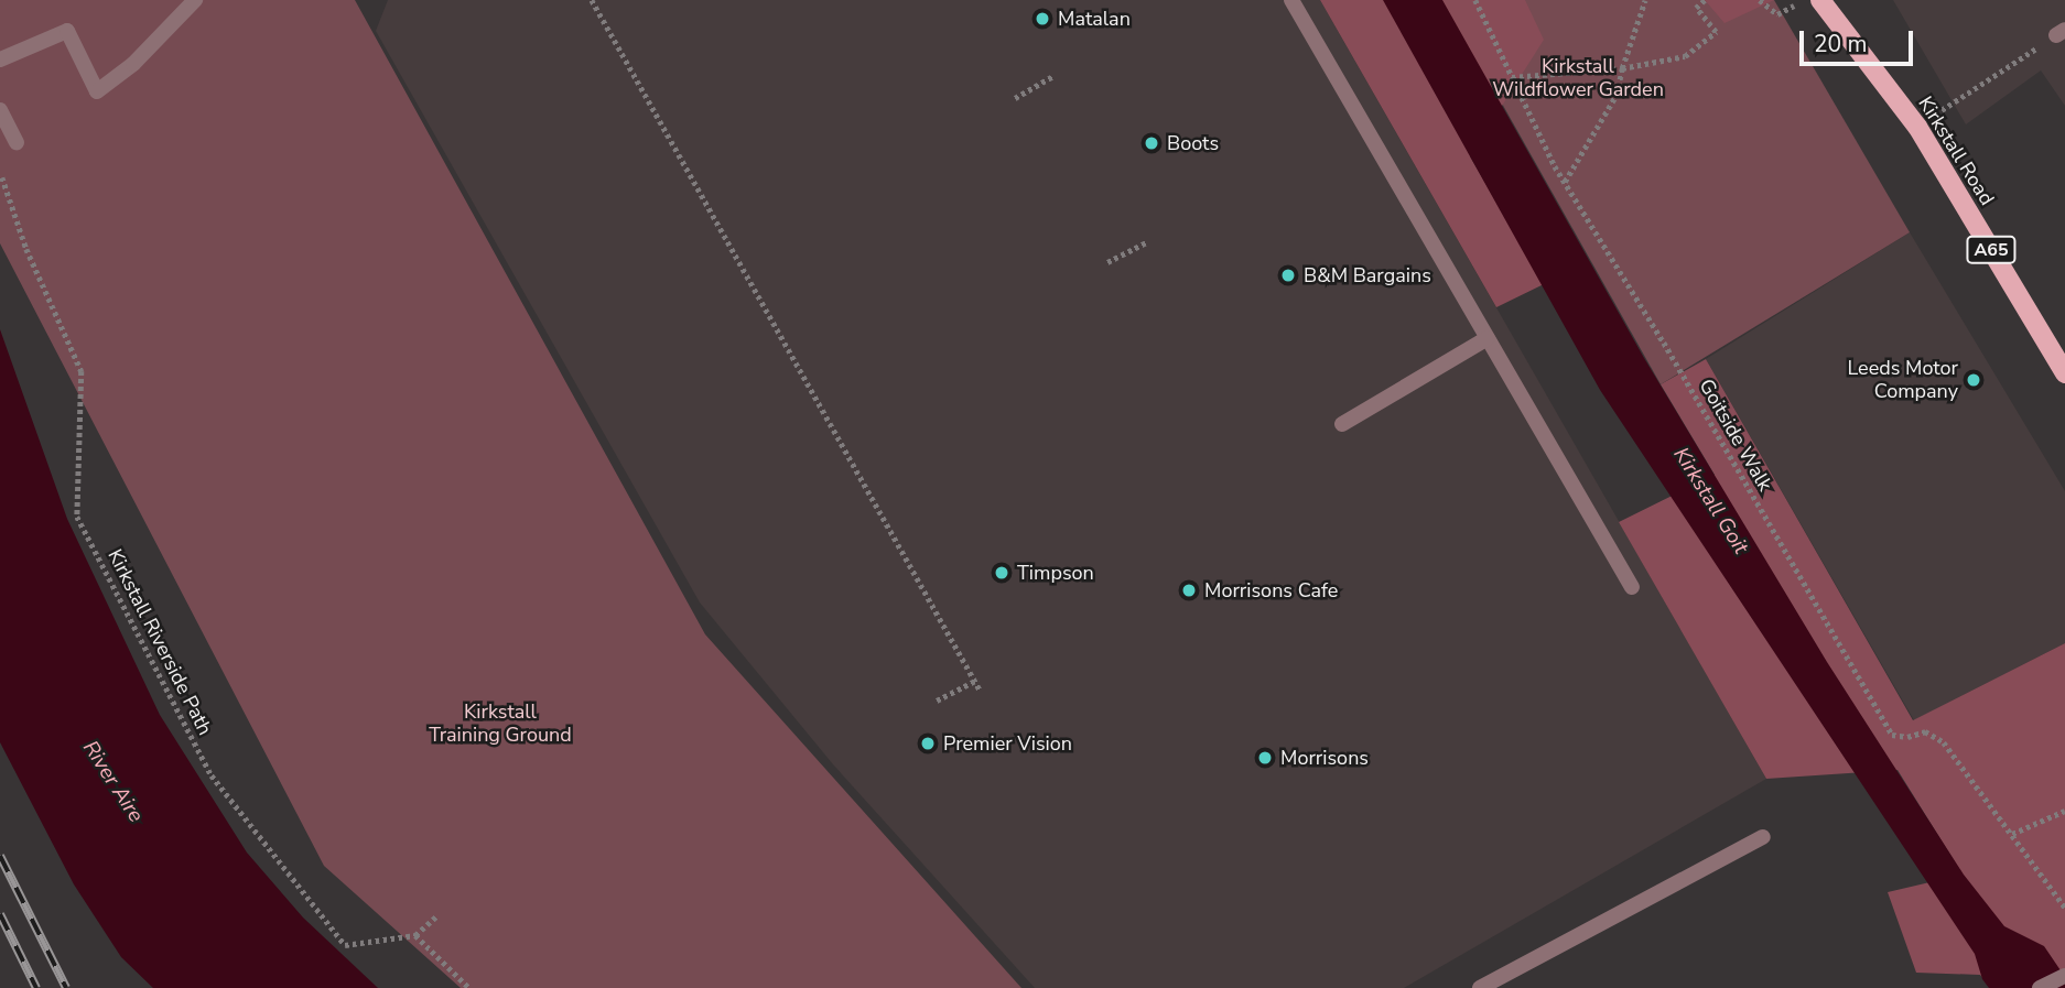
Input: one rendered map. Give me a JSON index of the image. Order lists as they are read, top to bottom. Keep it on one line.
{"streets":{"main road":["Kirkstall Road","A65"],"path":["Goitside Walk","Kirkstall Riverside Path"]},"water":["Kirkstall Goit","River Aire"],"parks":["Kirkstall Wildflower Garden","Kirkstall Training Ground"],"places":["Matalan","Boots","B&M Bargains","Leeds Motor Company","Timpson","Morrisons Cafe","Premier Vision","Morrisons"],"scale_bar":"20 m"}
